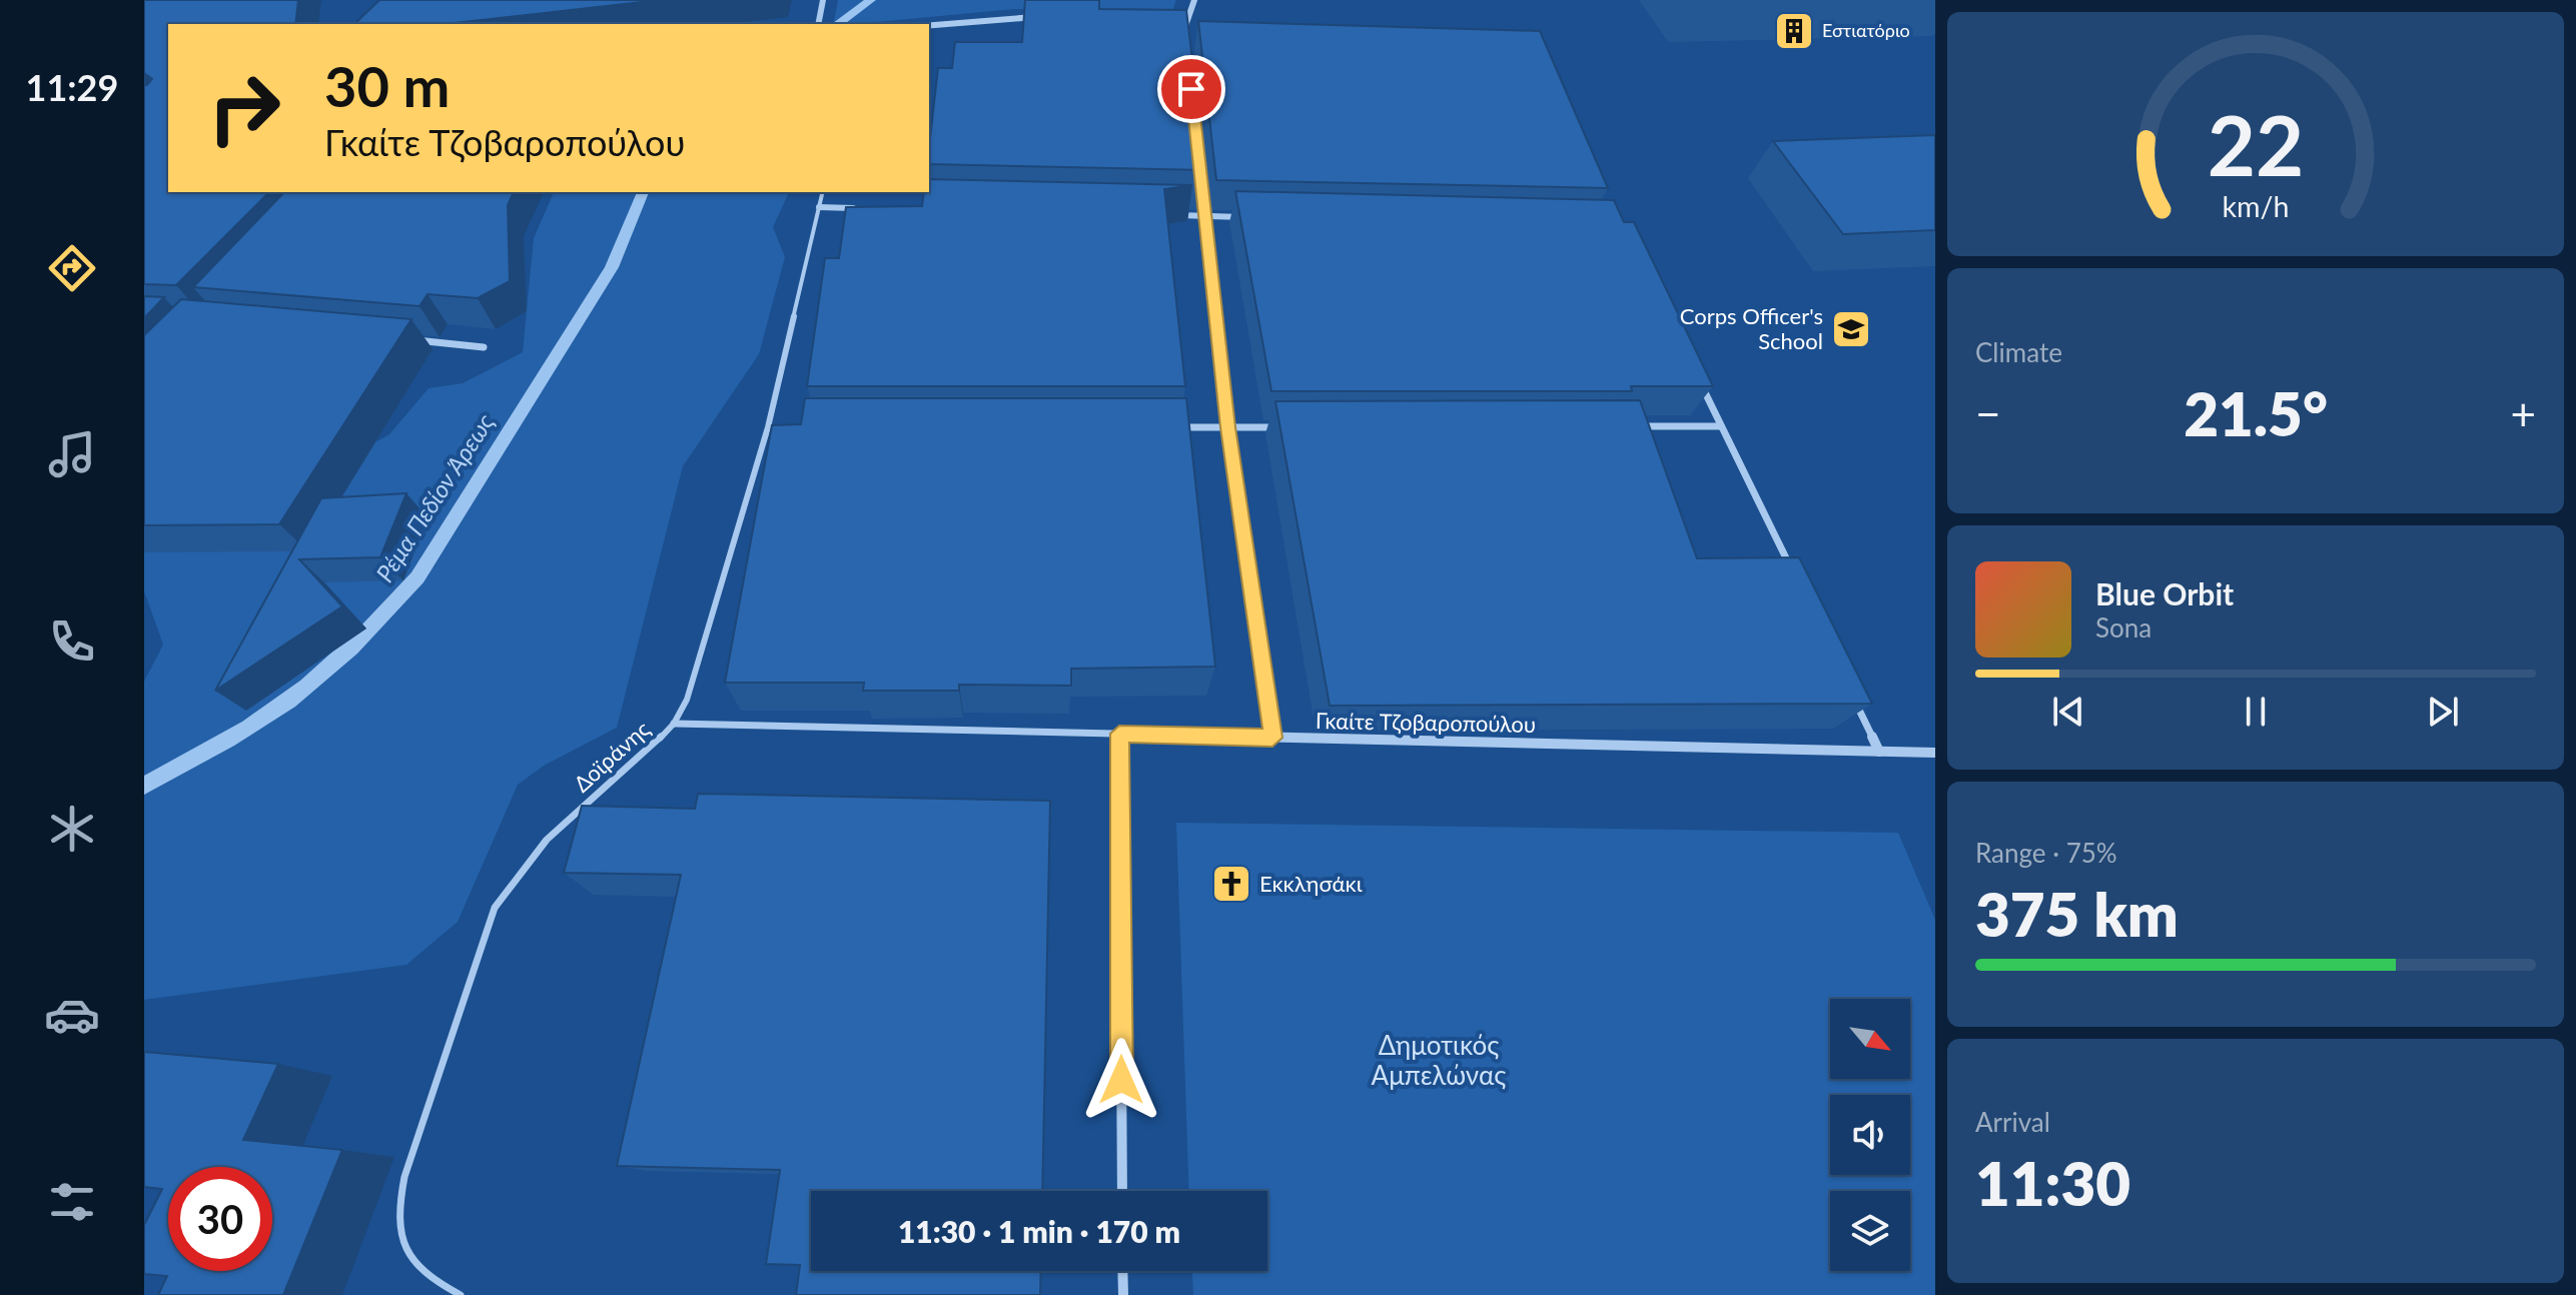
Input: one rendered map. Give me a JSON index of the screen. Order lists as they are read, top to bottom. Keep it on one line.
{"streets":{"street":["Γκαίτε Τζοβαροπούλου"],"lane":["Δοϊράνης"]},"crossings":[["Γκαίτε Τζοβαροπούλου","Δοϊράνης"]],"water":["Ρέμα Πεδίον Άρεως"],"parks":["Δημοτικός Αμπελώνας"],"places":{"building":["Εστιατόριο"],"school or university":["Corps Officer's School"],"church":["Εκκλησάκι"]},"north":"bottom right","page":{"tabs":"11:29","turn":["30 m","Γκαίτε Τζοβαροπούλου"],"tile":["Climate",["Range · 75%","375 km"],["Arrival","11:30"]],"heat":["−","21.5°","+"],"song":["Blue Orbit","Sona"],"limit":"30","trip":"11:30 · 1 min · 170 m","gauge":["22","km/h"]}}
